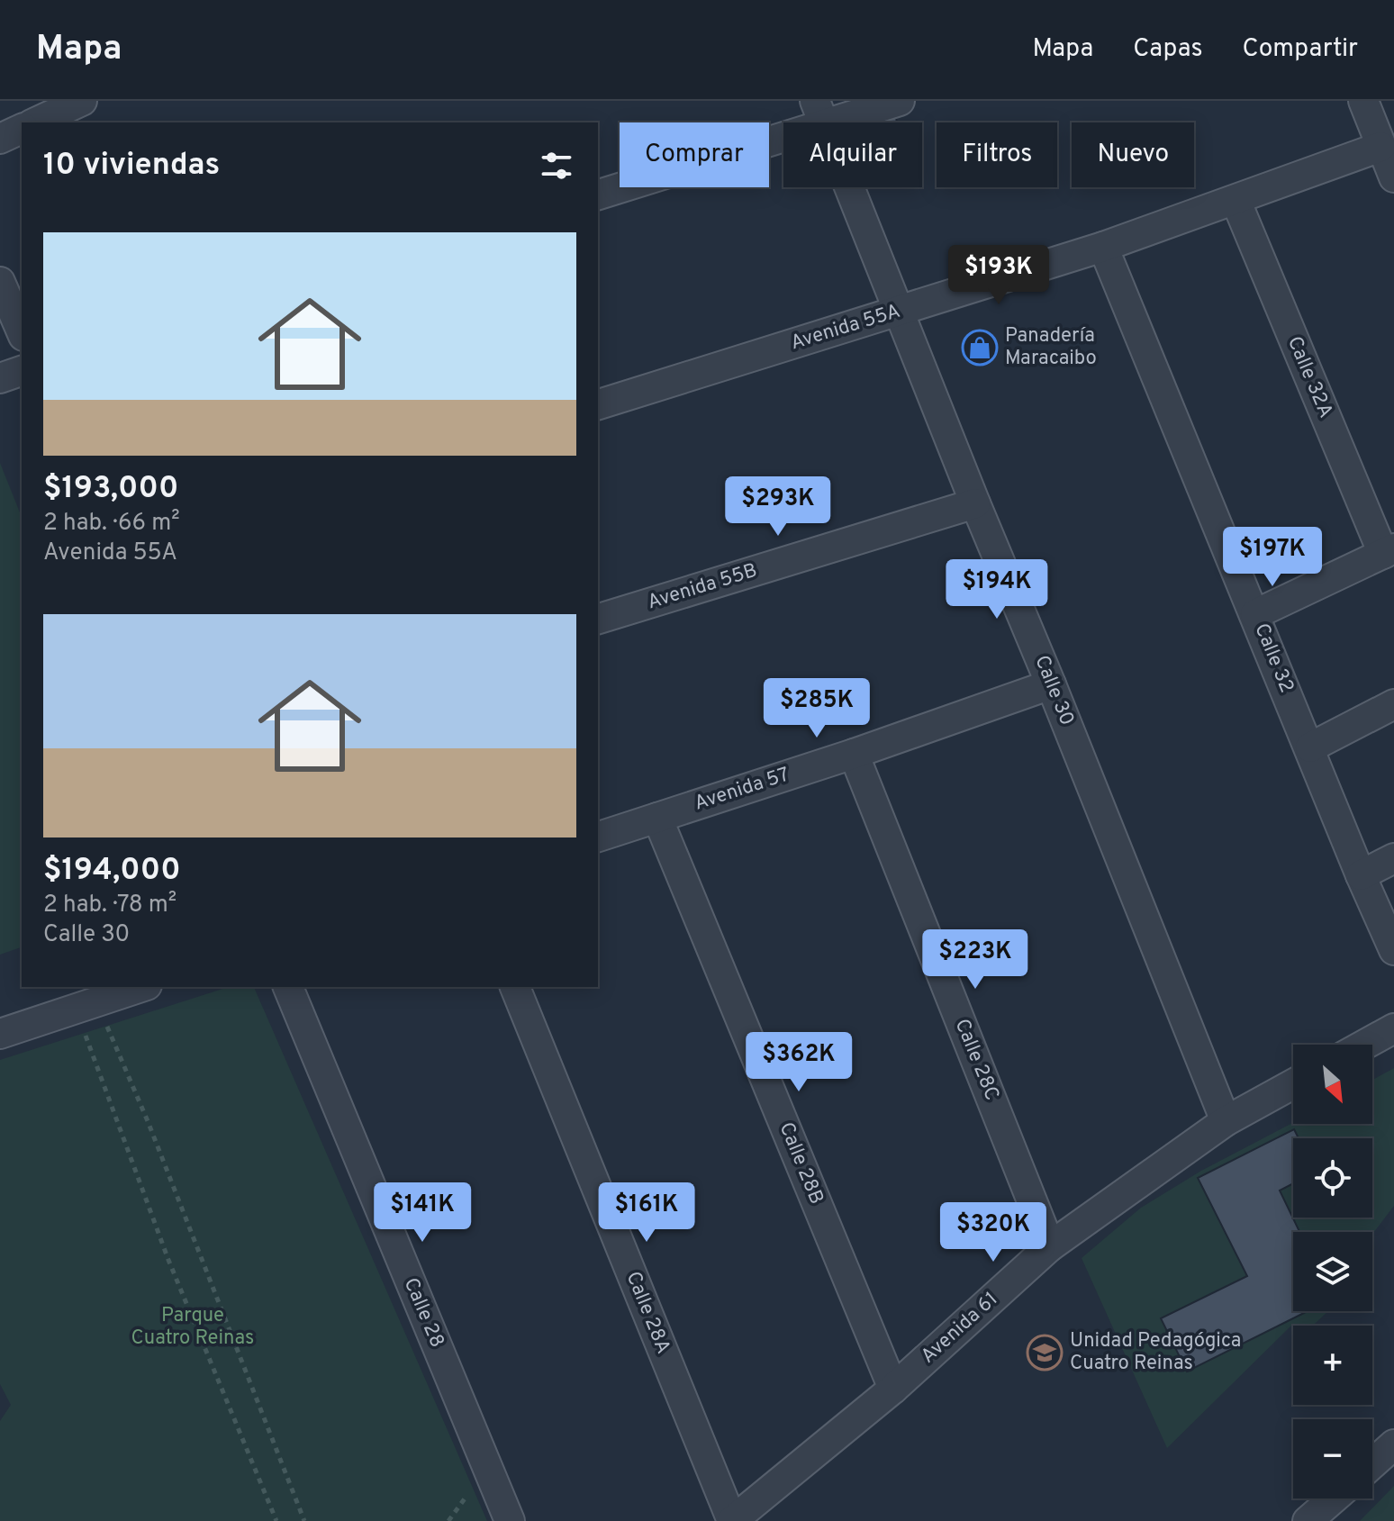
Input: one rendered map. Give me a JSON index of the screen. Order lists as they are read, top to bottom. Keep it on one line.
{"streets":{"street":["Avenida 55A","Calle 32A","Avenida 55B","Calle 32","Calle 30","Avenida 57","Calle 28C","Calle 28B","Calle 28","Calle 28A","Avenida 61"]},"crossings":[["Avenida 55A","Calle 32A"],["Avenida 55A","Calle 32"],["Avenida 55A","Calle 30"],["Avenida 55B","Calle 30"],["Calle 30","Avenida 57"],["Calle 30","Avenida 61"],["Avenida 57","Calle 28C"],["Avenida 57","Calle 28B"],["Calle 28C","Avenida 61"],["Calle 28B","Avenida 61"],["Calle 28A","Avenida 61"]],"parks":["Parque Cuatro Reinas"],"places":{"shop":["Panadería Maracaibo"],"school or university":["Unidad Pedagógica Cuatro Reinas"]},"north":"bottom right","page":{"header":"Mapa","nav":["Mapa","Capas","Compartir"],"chip":["Comprar","Alquilar","Filtros","Nuevo"],"heading":"10 viviendas","list":[{"name":"$193,000","note":"2 hab. · 66 m² · Avenida 55A"},{"name":"$194,000","note":"2 hab. · 78 m² · Calle 30"}],"price":["$193K","$293K","$197K","$194K","$285K","$223K","$362K","$141K","$161K","$320K"],"map_buttons":["+","−"]}}
